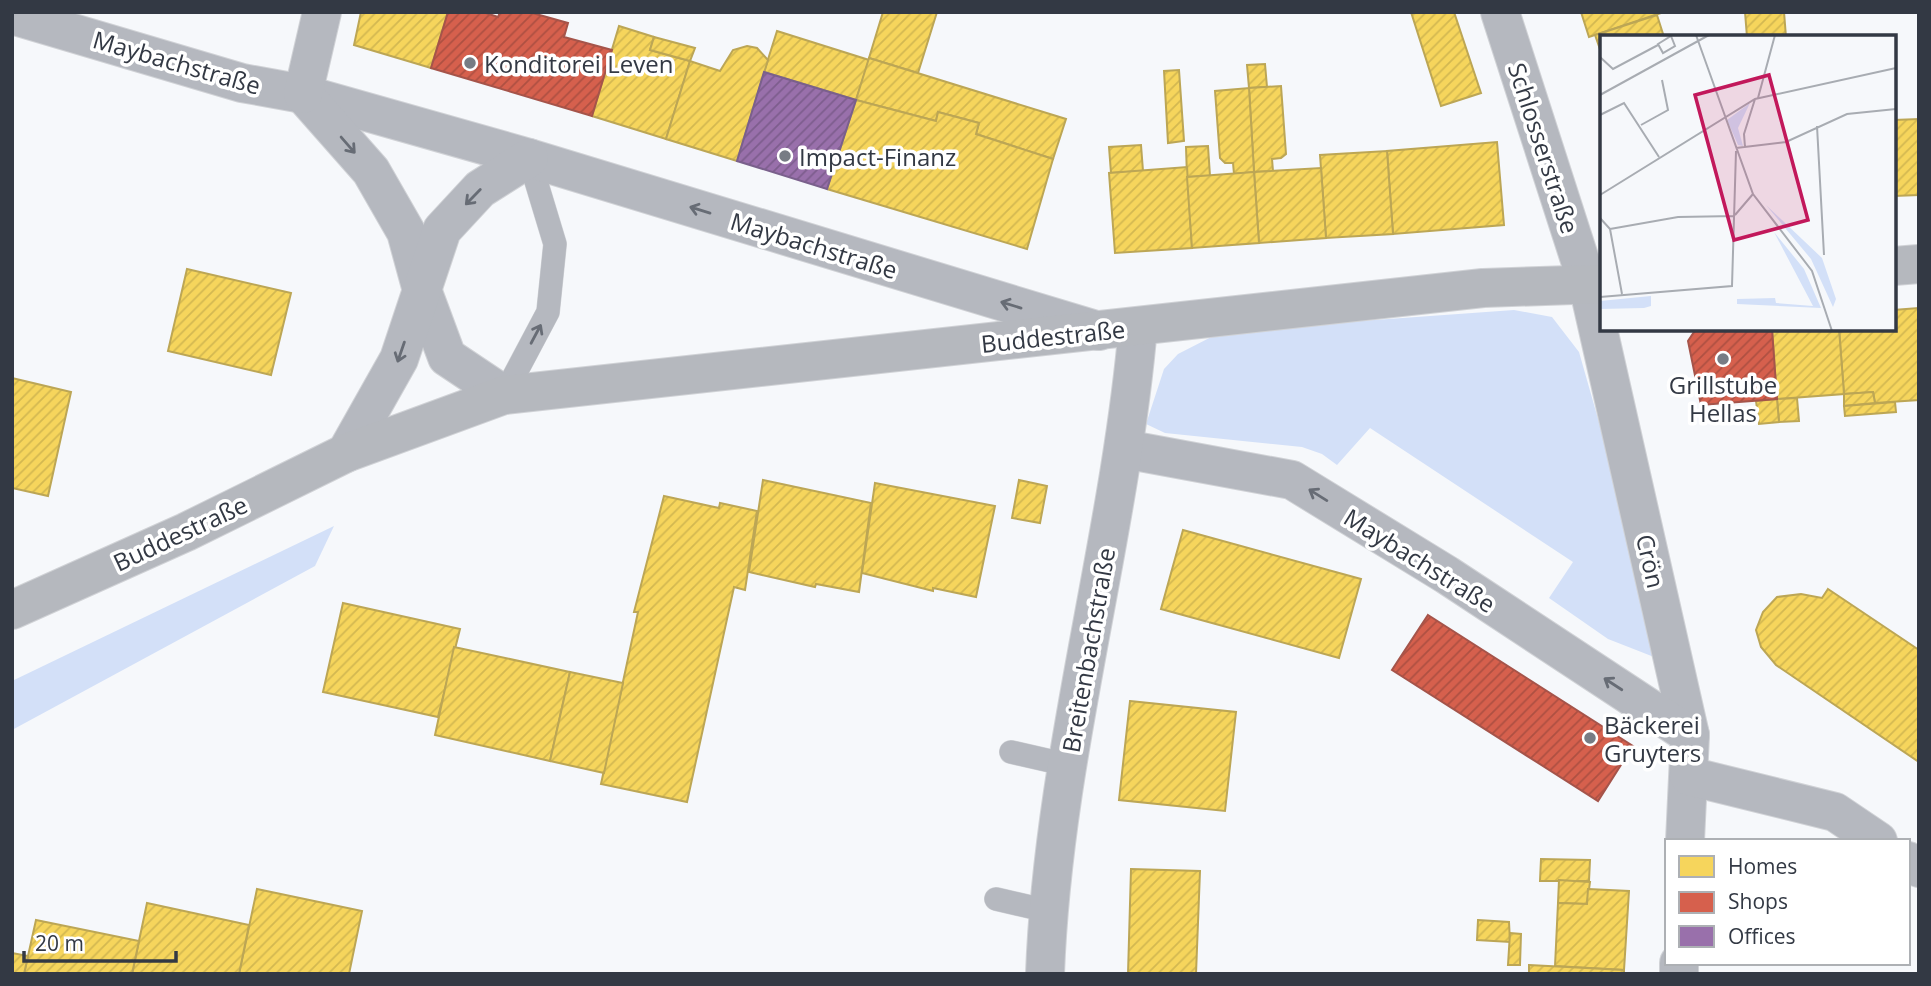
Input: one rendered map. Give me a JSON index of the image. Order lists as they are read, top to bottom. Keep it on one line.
{"streets":{"main road":["Buddestraße"],"street":["Maybachstraße","Schlosserstraße","Crön","Breitenbachstraße"]},"crossings":[["Maybachstraße","Buddestraße"],["Maybachstraße","Crön"],["Maybachstraße","Breitenbachstraße"],["Schlosserstraße","Buddestraße"],["Schlosserstraße","Crön"],["Buddestraße","Crön"],["Buddestraße","Breitenbachstraße"]],"one_way":["Maybachstraße"],"places":["Konditorei Leven","Impact-Finanz","Grillstube Hellas","Bäckerei Gruyters"],"legend":["Homes","Shops","Offices"],"scale_bar":"20 m"}
